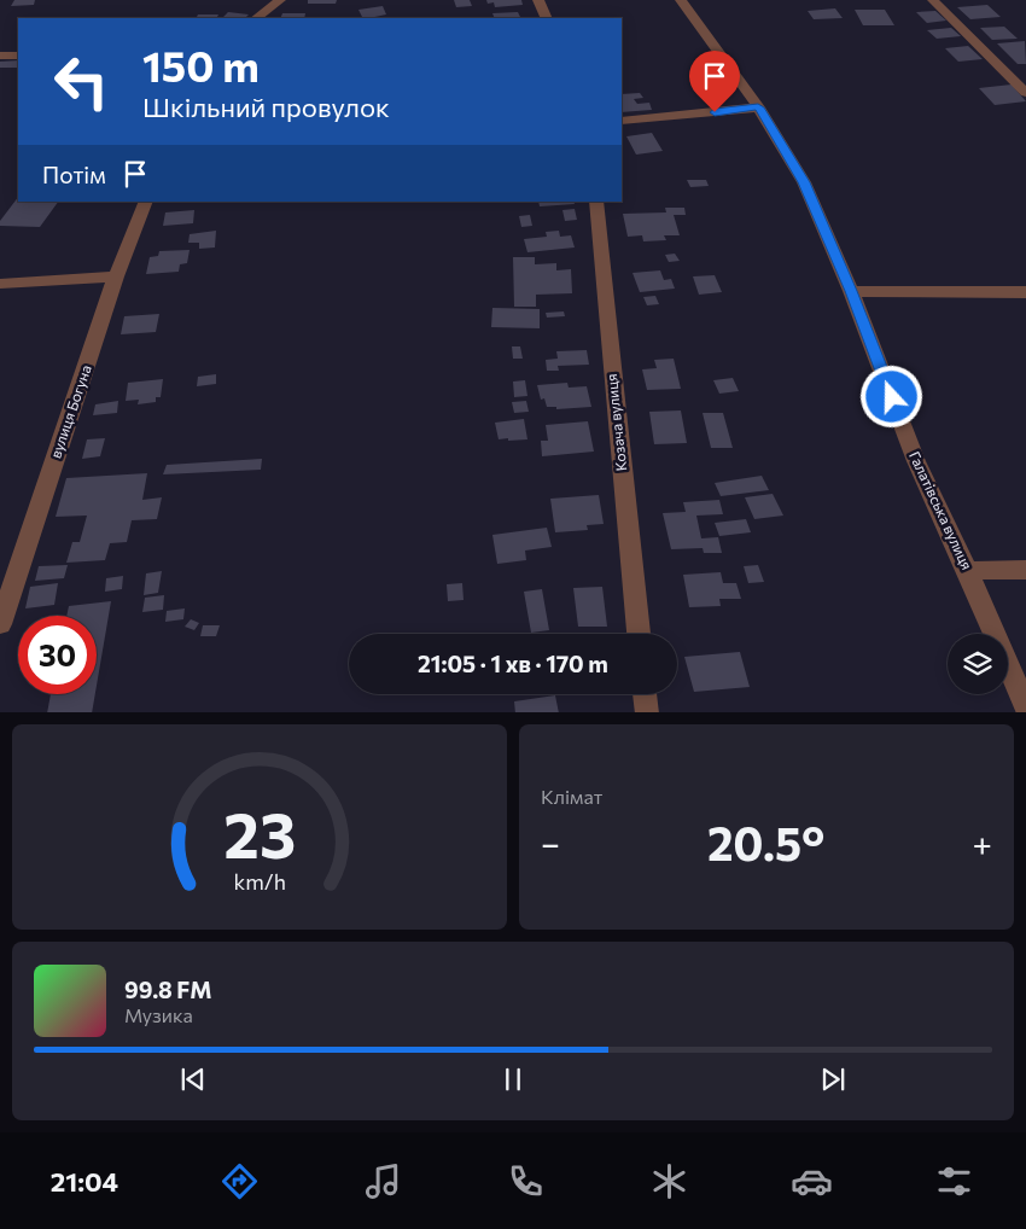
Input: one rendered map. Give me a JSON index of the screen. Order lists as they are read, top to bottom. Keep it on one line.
{"streets":{"street":["вулиця Богуна","Козача вулиця","Галатівська вулиця"]},"page":{"turn":["150 m","Шкільний провулок"],"then":"Потім","limit":"30","trip":"21:05 · 1 хв · 170 m","tile":"Клімат","heat":["−","20.5°","+"],"song":["99.8 FM","Музика"],"tabs":"21:04","gauge":["23","km/h"]}}
